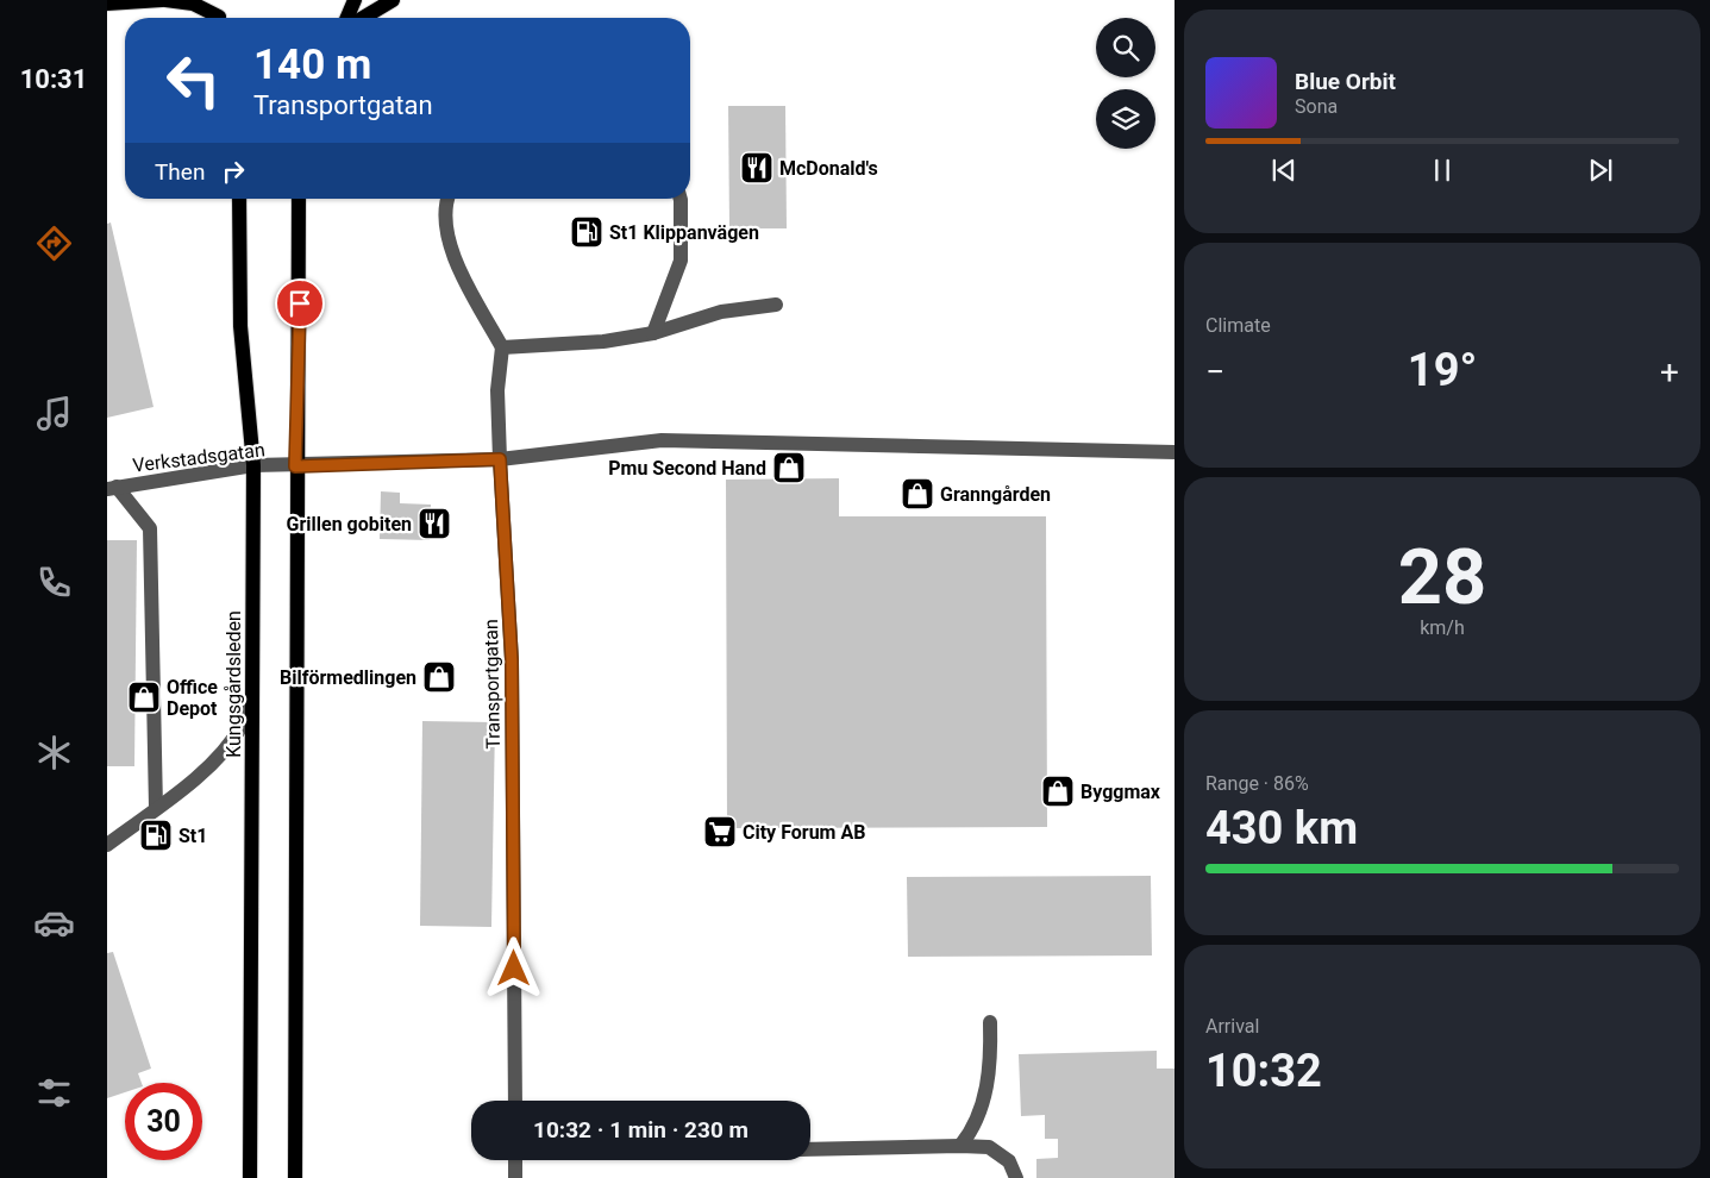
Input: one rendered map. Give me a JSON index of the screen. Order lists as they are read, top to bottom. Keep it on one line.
{"streets":{"main road":["Kungsgårdsleden"],"street":["Verkstadsgatan","Transportgatan"]},"crossings":[["Verkstadsgatan","Kungsgårdsleden"]],"places":{"restaurant":["McDonald's","Grillen gobiten"],"fuel station":["St1 Klippanvägen","St1"],"shop":["Pmu Second Hand","Granngården","Bilförmedlingen","Office Depot","Byggmax"],"supermarket":["City Forum AB"]},"page":{"tabs":"10:31","turn":["140 m","Transportgatan"],"song":["Blue Orbit","Sona"],"then":"Then","tile":["Climate",["28","km/h"],["Range · 86%","430 km"],["Arrival","10:32"]],"heat":["−","19°","+"],"limit":"30","trip":"10:32 · 1 min · 230 m"}}
